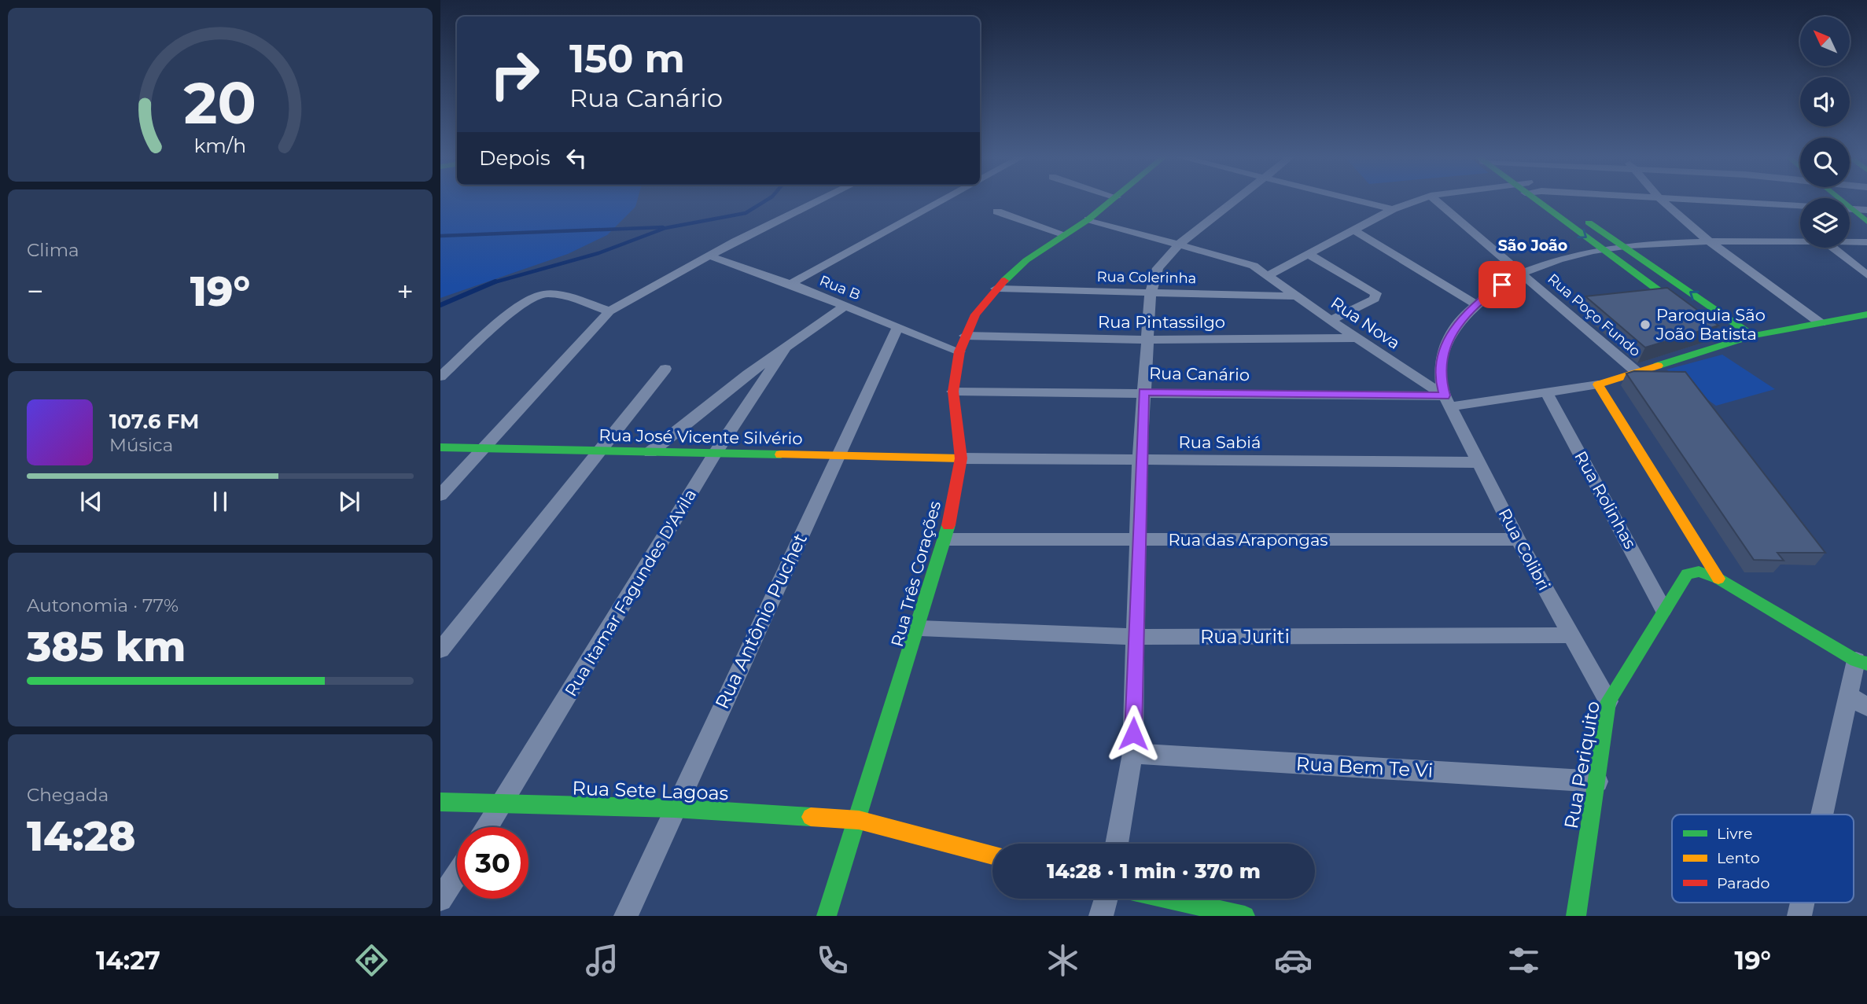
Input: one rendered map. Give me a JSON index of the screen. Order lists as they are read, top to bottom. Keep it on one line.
{"streets":{"street":["Rua Colerinha","Rua B","Rua Poço Fundo","Rua Pintassilgo","Rua Nova","Rua Canário","Rua José Vicente Silvério","Rua Sabiá","Rua Rolinhas","Rua das Arapongas","Rua Colibri","Rua Três Corações","Rua Itamar Fagundes D'Avila","Rua Antônio Puchet","Rua Juriti","Rua Periquito","Rua Bem Te Vi","Rua Sete Lagoas"]},"crossings":[["Rua Colerinha","Rua Nova"],["Rua Colerinha","Rua Três Corações"],["Rua B","Rua Três Corações"],["Rua B","Rua Antônio Puchet"],["Rua Pintassilgo","Rua Nova"],["Rua Pintassilgo","Rua Três Corações"],["Rua Nova","Rua Canário"],["Rua Nova","Rua Colibri"],["Rua Nova","Rua Três Corações"],["Rua Canário","Rua Rolinhas"],["Rua Canário","Rua Colibri"],["Rua Canário","Rua Três Corações"],["Rua José Vicente Silvério","Rua Sabiá"],["Rua José Vicente Silvério","Rua Três Corações"],["Rua José Vicente Silvério","Rua Itamar Fagundes D'Avila"],["Rua José Vicente Silvério","Rua Antônio Puchet"],["Rua Sabiá","Rua Colibri"],["Rua Sabiá","Rua Três Corações"],["Rua Rolinhas","Rua Periquito"],["Rua das Arapongas","Rua Colibri"],["Rua das Arapongas","Rua Três Corações"],["Rua Colibri","Rua Juriti"],["Rua Colibri","Rua Periquito"],["Rua Três Corações","Rua Juriti"],["Rua Três Corações","Rua Sete Lagoas"],["Rua Itamar Fagundes D'Avila","Rua Sete Lagoas"],["Rua Antônio Puchet","Rua Sete Lagoas"],["Rua Periquito","Rua Bem Te Vi"]],"districts":["São João"],"places":["Paroquia São João Batista"],"legend":["Livre","Lento","Parado"],"north":"top left","page":{"turn":["150 m","Rua Canário"],"then":"Depois","tile":["Clima",["Autonomia · 77%","385 km"],["Chegada","14:28"]],"heat":["−","19°","+"],"song":["107.6 FM","Música"],"limit":"30","trip":"14:28 · 1 min · 370 m","tabs":["14:27","19°"],"gauge":["20","km/h"]}}
